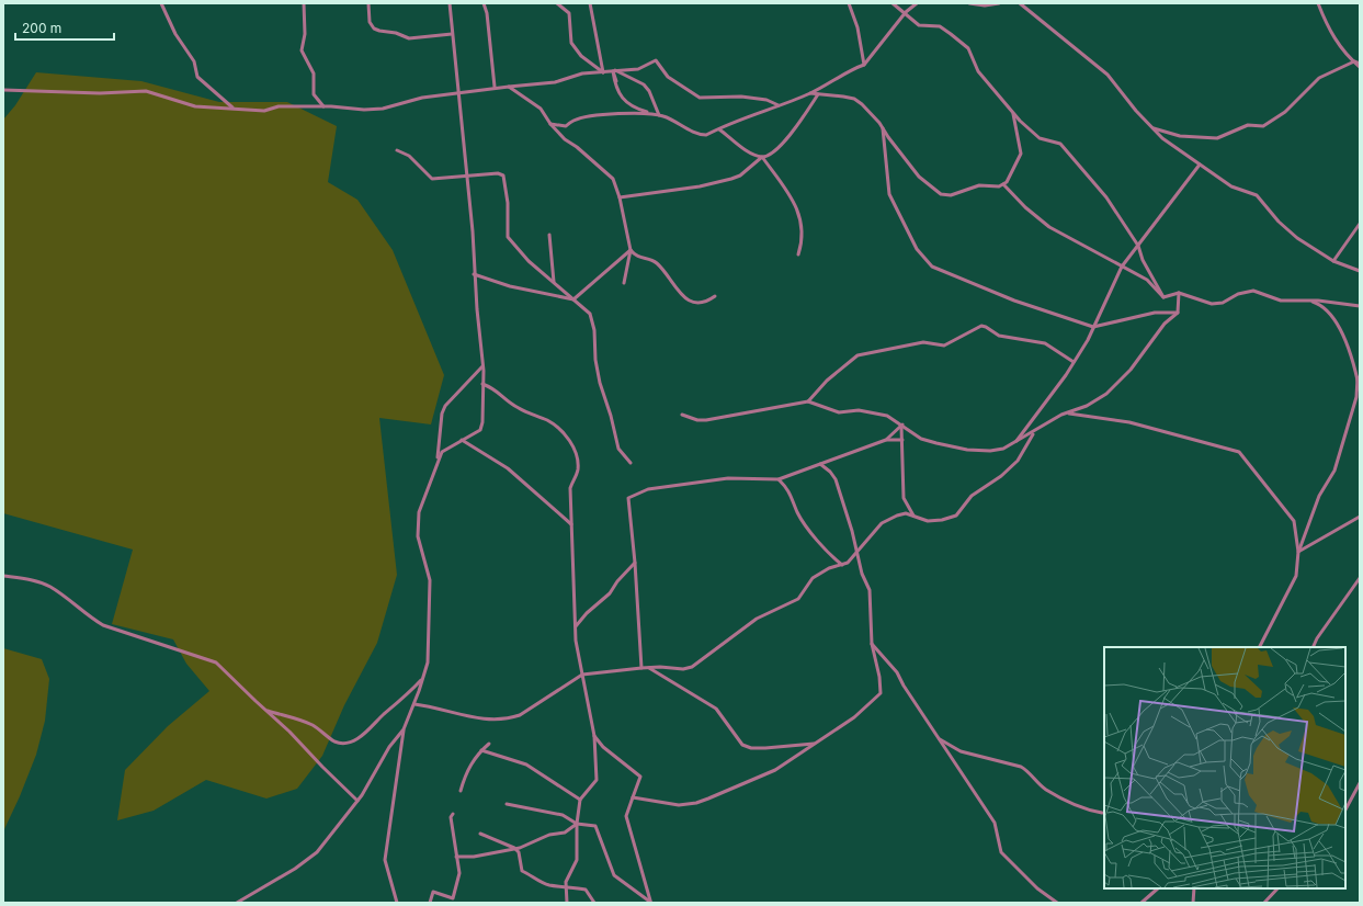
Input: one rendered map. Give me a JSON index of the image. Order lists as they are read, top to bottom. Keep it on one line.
{"scale_bar":"200 m"}
